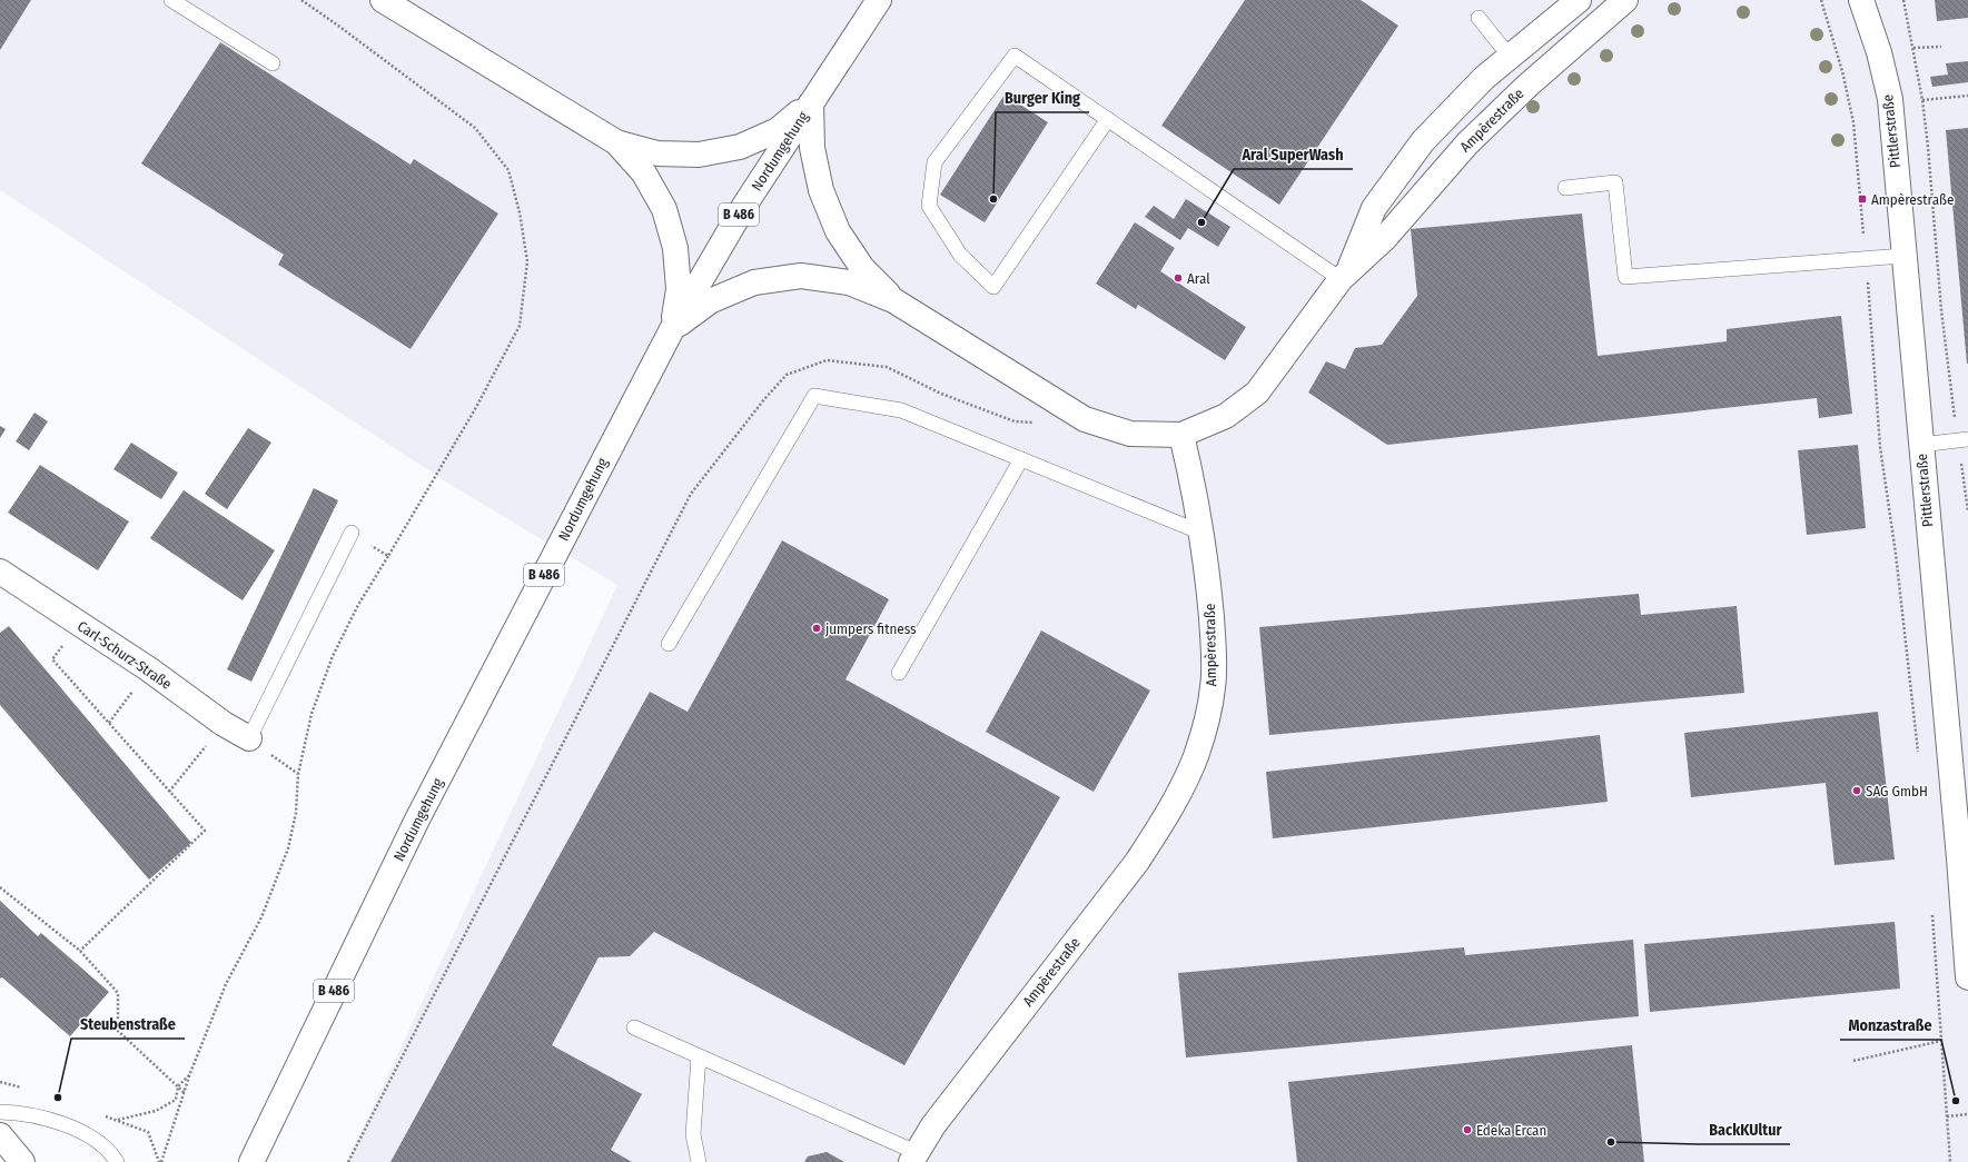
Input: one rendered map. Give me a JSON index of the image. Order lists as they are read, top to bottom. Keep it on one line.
{"streets":{"street":["Ampèrestraße","Pittlerstraße","Nordumgehung","B 486","Carl-Schurz-Straße"]},"places":{"other":["Burger King","Aral SuperWash","Aral","jumpers fitness","SAG GmbH","Steubenstraße","Monzastraße","Edeka Ercan","BackKUltur"],"transit":["Ampèrestraße"]}}
